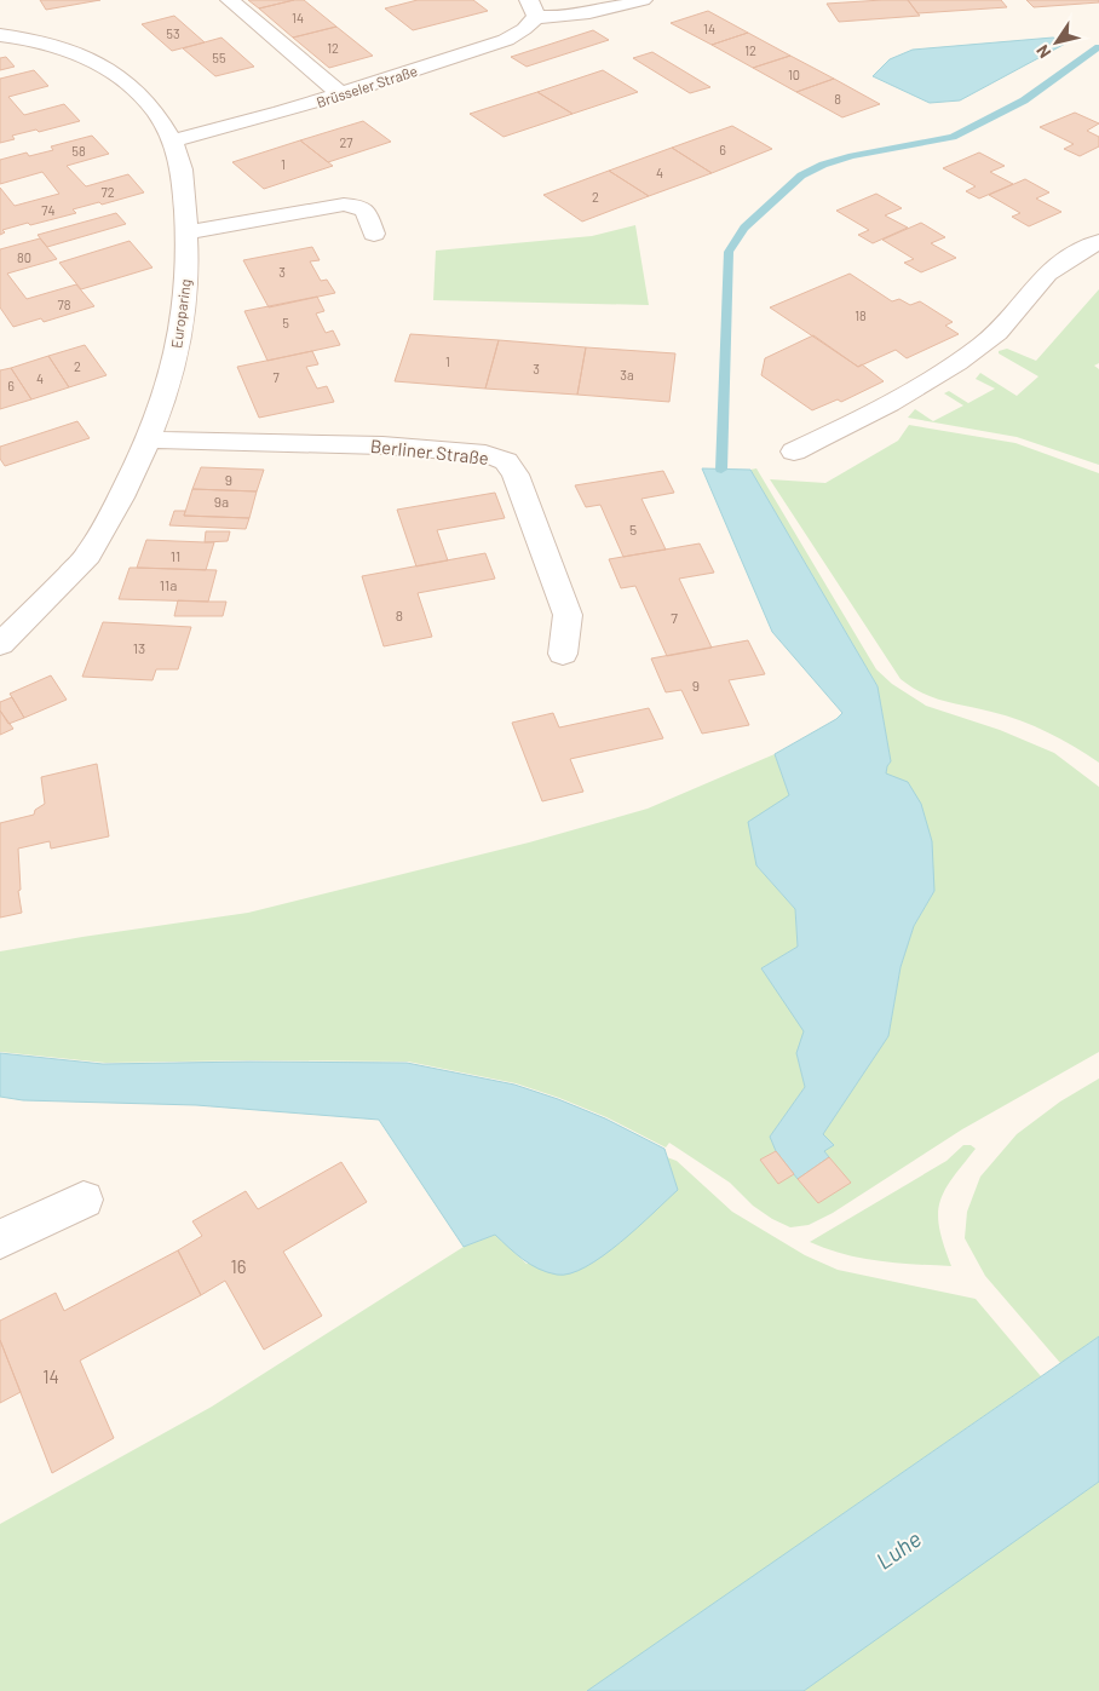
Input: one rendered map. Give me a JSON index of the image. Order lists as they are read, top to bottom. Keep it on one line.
{"streets":{"street":["Brüsseler Straße","Europaring","Berliner Straße"]},"crossings":[["Brüsseler Straße","Europaring"],["Europaring","Berliner Straße"]],"water":["Luhe"],"house_numbers":["14","14","53","12","12","55","10","8","27","6","58","1","4","72","2","74","80","3","78","18","5","1","2","3","3a","7","4","6","9","9a","5","11","11a","8","7","13","9","16","14"],"north":"bottom left"}
